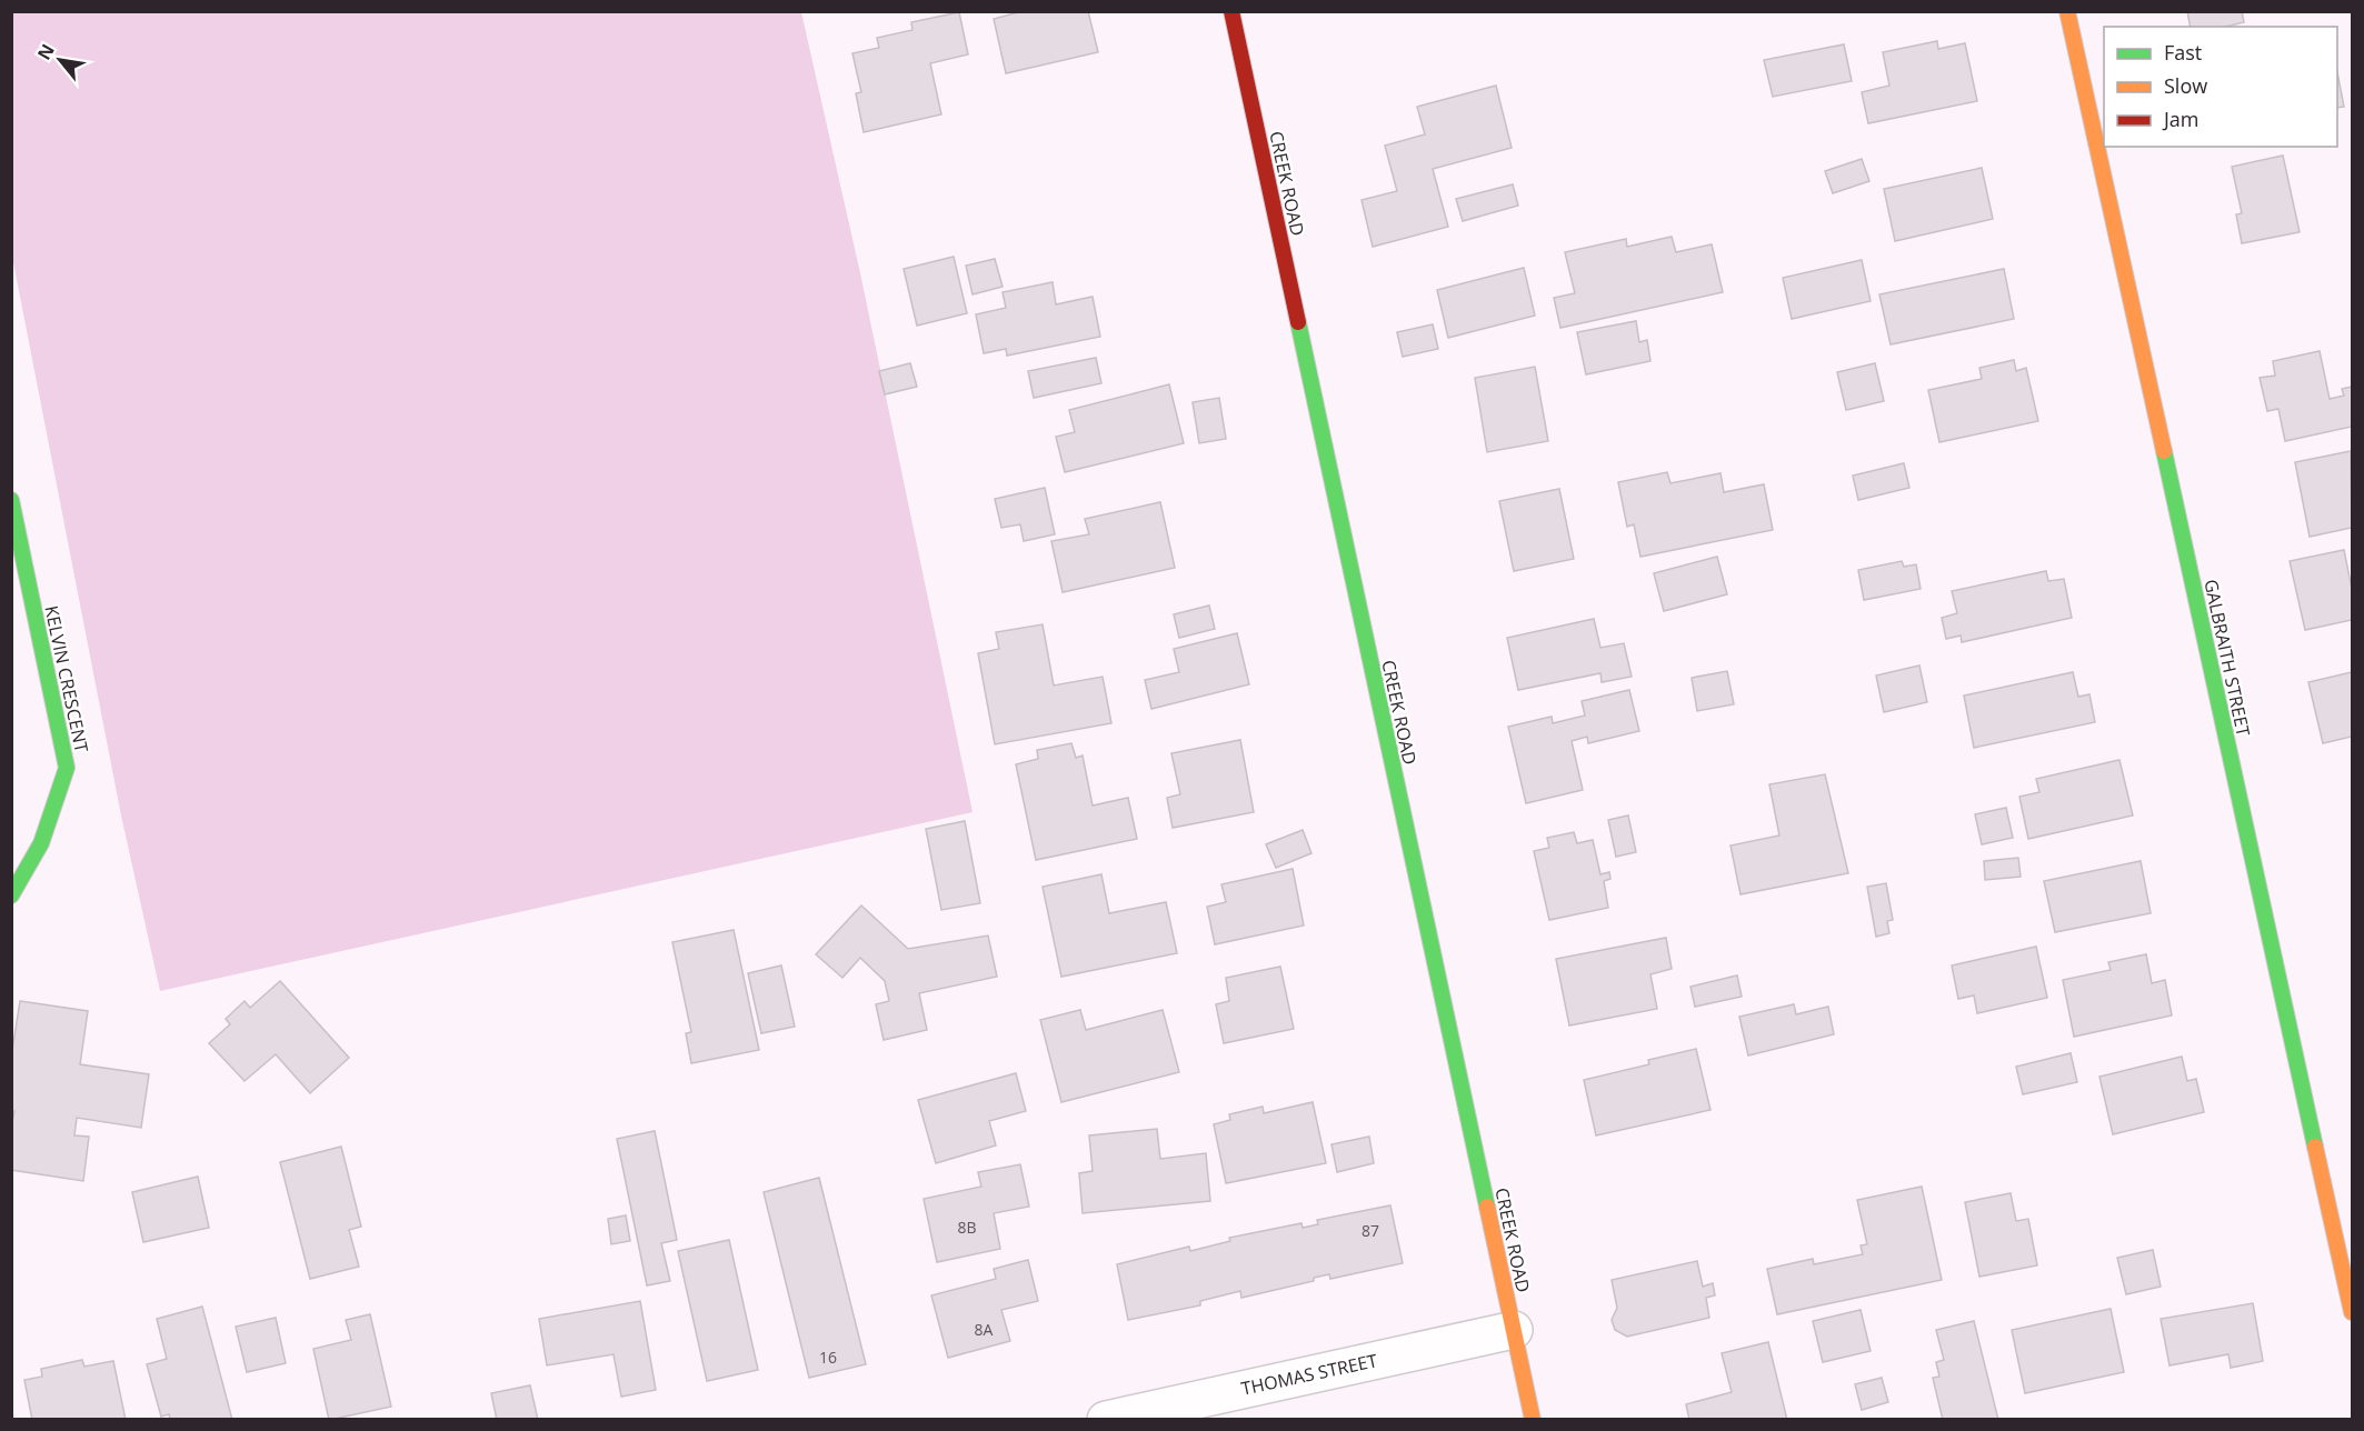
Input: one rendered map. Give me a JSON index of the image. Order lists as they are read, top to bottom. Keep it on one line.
{"streets":{"street":["CREEK ROAD","GALBRAITH STREET","KELVIN CRESCENT","THOMAS STREET"]},"crossings":[["CREEK ROAD","THOMAS STREET"]],"house_numbers":["8B","87","8A","16"],"legend":["Fast","Slow","Jam"],"north":"top left"}
